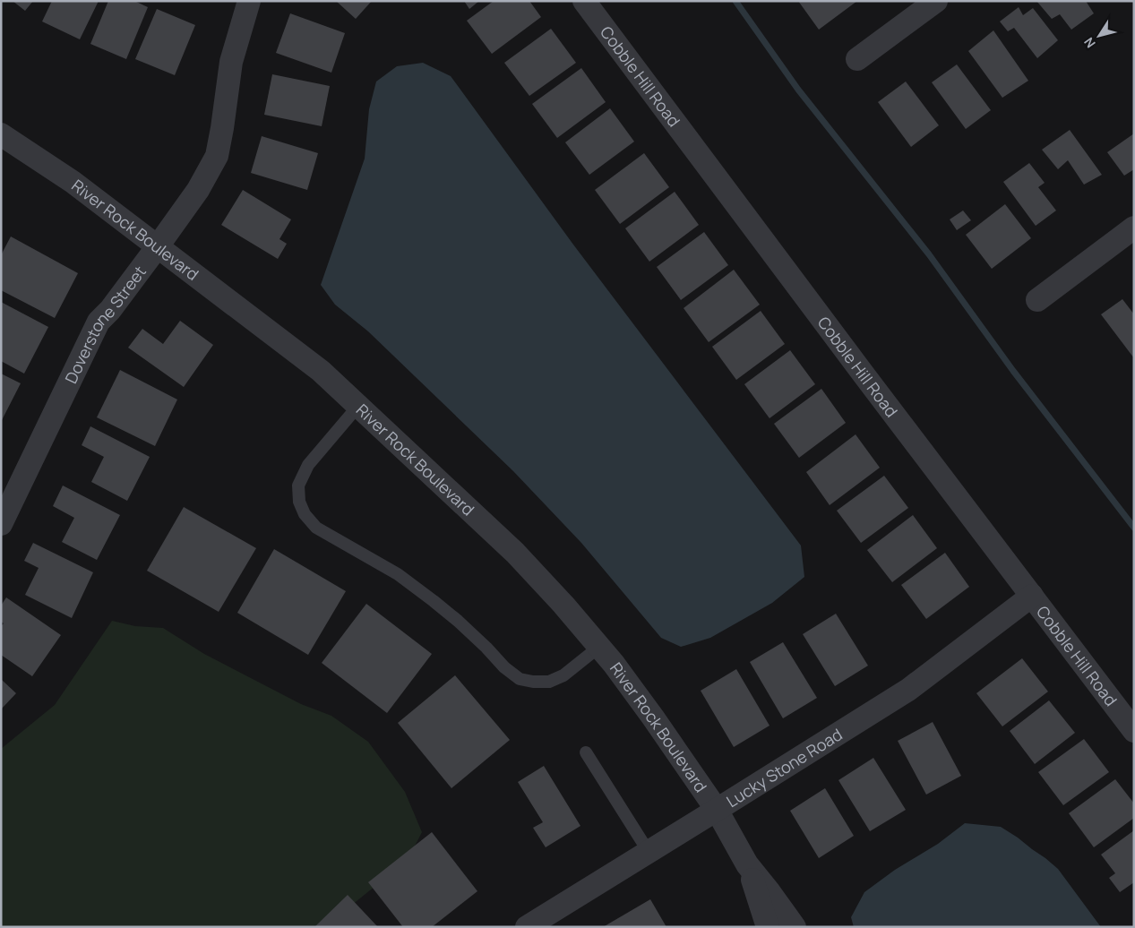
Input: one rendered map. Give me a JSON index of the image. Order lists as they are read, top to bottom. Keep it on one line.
{"streets":{"street":["Cobble Hill Road","River Rock Boulevard","Doverstone Street","Lucky Stone Road"]},"crossings":[["Cobble Hill Road","Lucky Stone Road"],["River Rock Boulevard","Doverstone Street"],["River Rock Boulevard","Lucky Stone Road"]],"north":"bottom left"}
